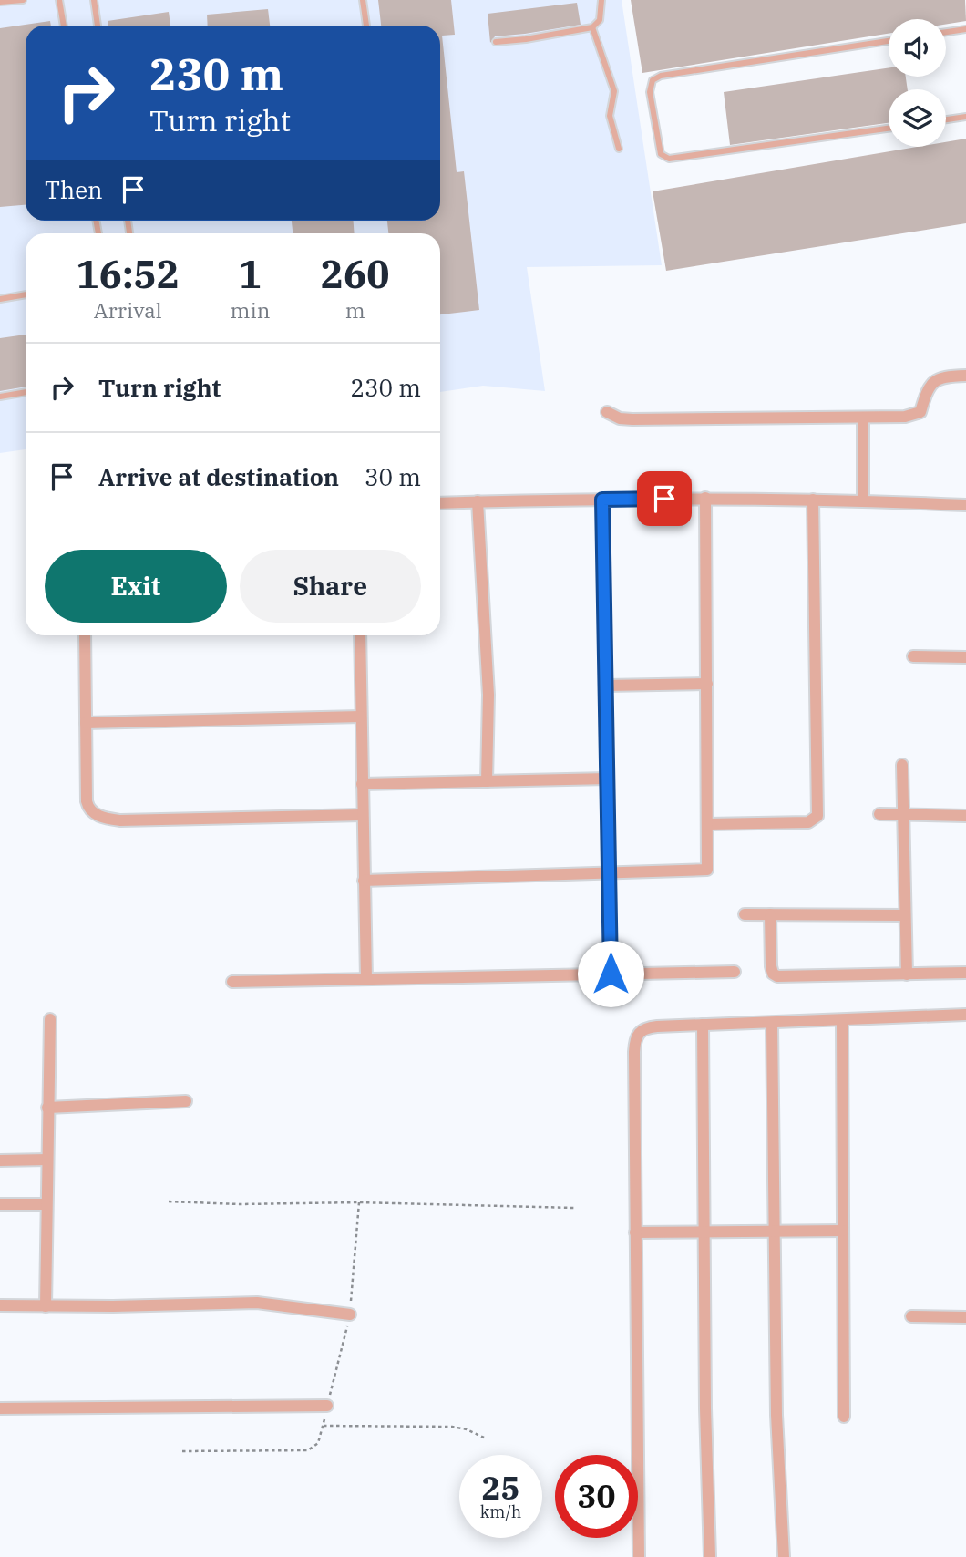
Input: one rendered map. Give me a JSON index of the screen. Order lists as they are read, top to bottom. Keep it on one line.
{"page":{"turn":["230 m","Turn right"],"then":"Then","eta":["16:52","Arrival","1","min","260","m"],"list":[{"name":"Turn right","value":"230 m"},{"name":"Arrive at destination","value":"30 m"}],"buttons":["Exit","Share"],"speed":"25 km/h","limit":"30"}}
